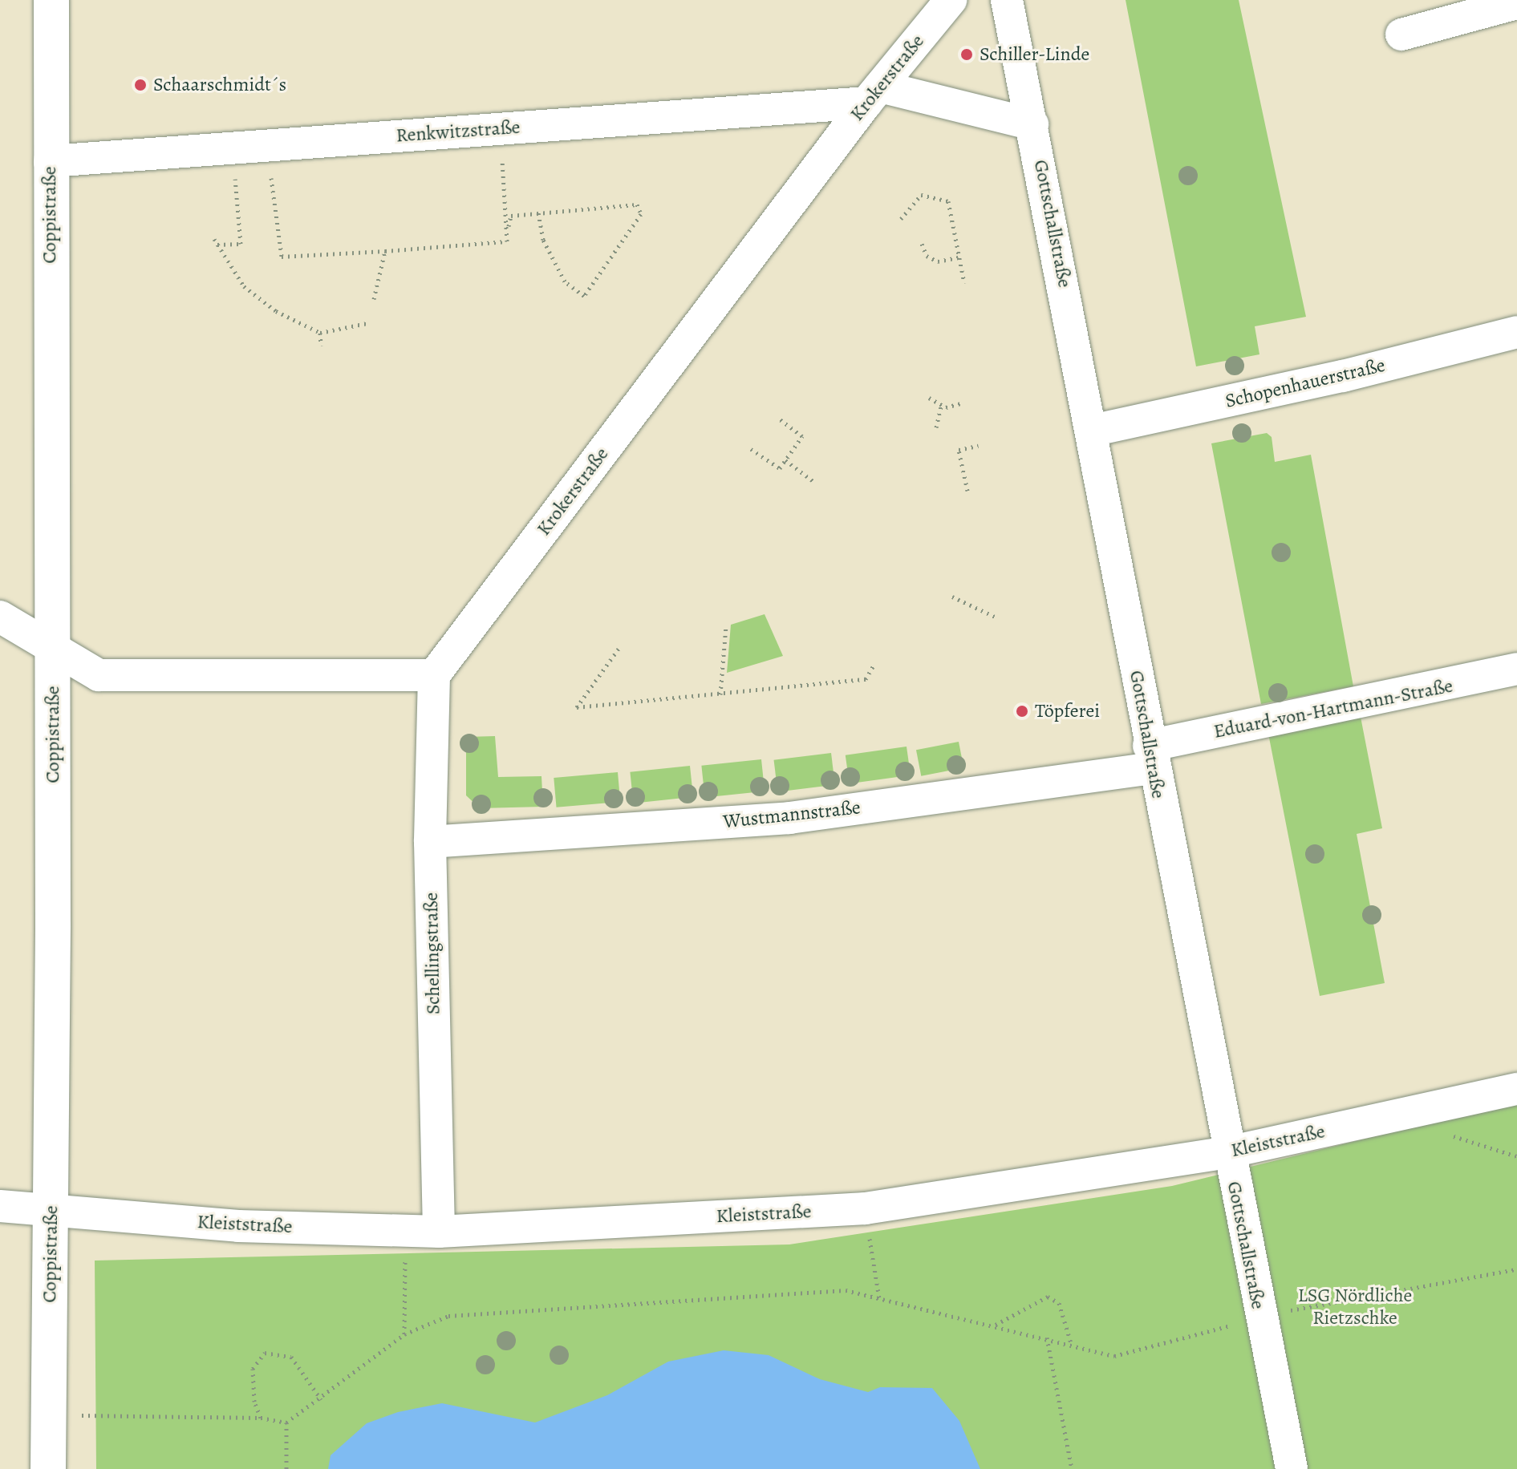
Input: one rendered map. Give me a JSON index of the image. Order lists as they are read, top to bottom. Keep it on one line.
{"streets":{"main road":["Coppistraße"],"street":["Krokerstraße","Renkwitzstraße","Gottschallstraße","Schopenhauerstraße","Eduard-von-Hartmann-Straße","Wustmannstraße","Schellingstraße","Kleiststraße"]},"crossings":[["Krokerstraße","Renkwitzstraße"],["Krokerstraße","Schellingstraße"],["Renkwitzstraße","Coppistraße"],["Renkwitzstraße","Gottschallstraße"],["Coppistraße","Kleiststraße"],["Gottschallstraße","Schopenhauerstraße"],["Gottschallstraße","Eduard-von-Hartmann-Straße"],["Gottschallstraße","Wustmannstraße"],["Gottschallstraße","Kleiststraße"],["Eduard-von-Hartmann-Straße","Wustmannstraße"],["Wustmannstraße","Schellingstraße"],["Schellingstraße","Kleiststraße"]],"parks":["LSG Nördliche Rietzschke"],"places":["Schiller-Linde","Schaarschmidt´s","Töpferei"]}
